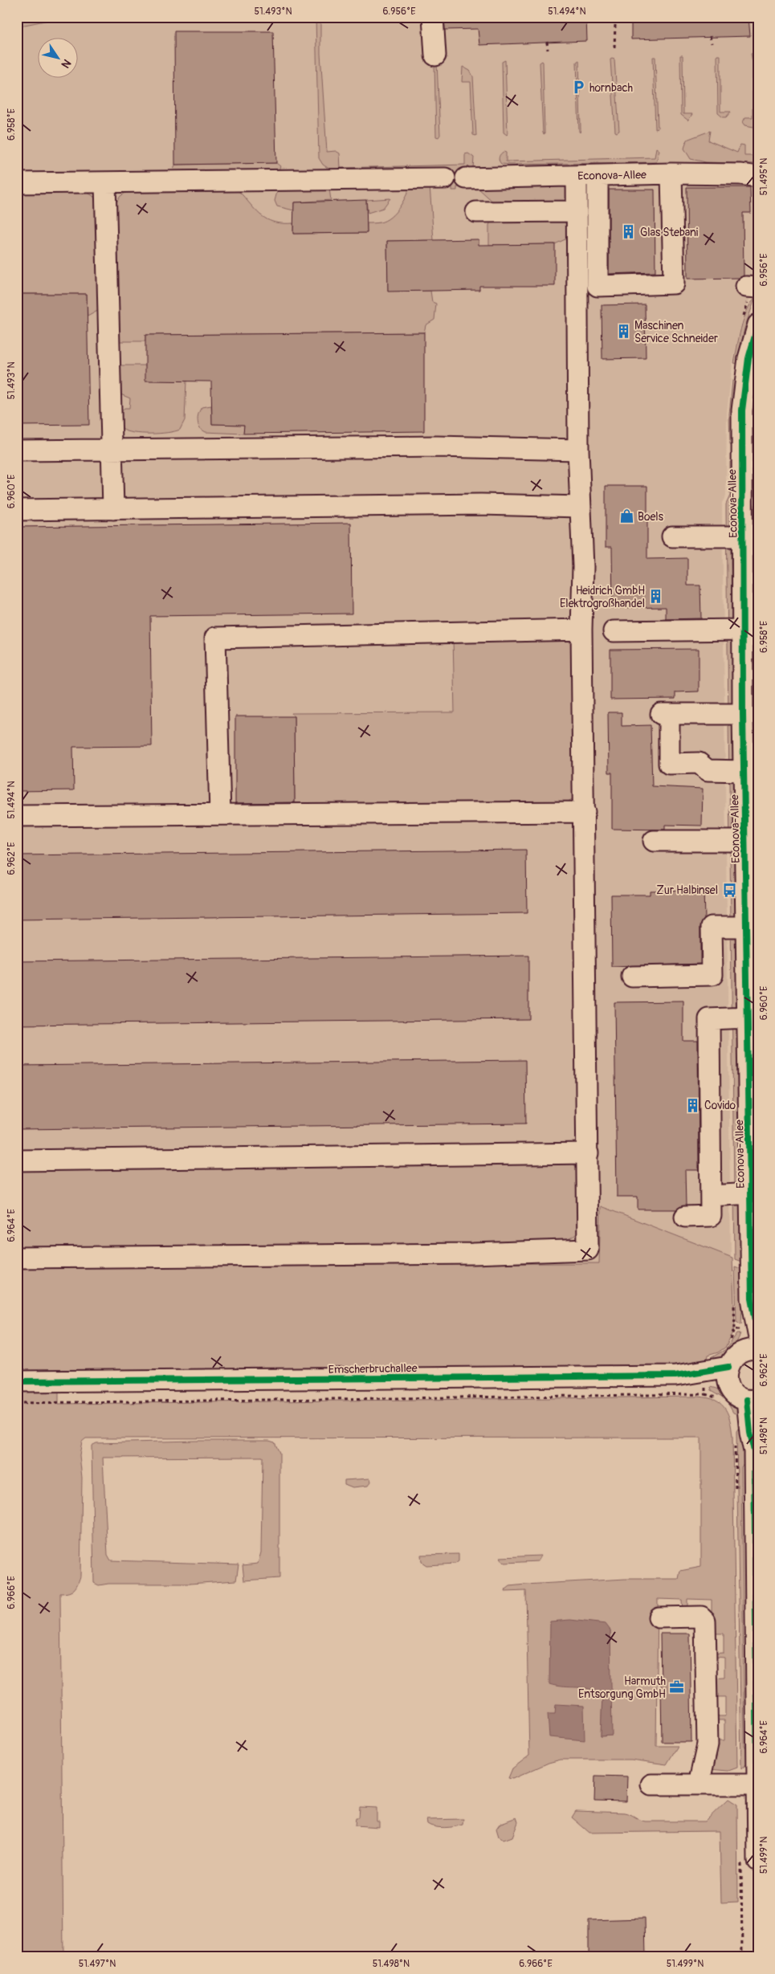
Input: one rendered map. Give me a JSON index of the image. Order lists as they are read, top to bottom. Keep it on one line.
{"streets":{"street":["Econova-Allee","Emscherbruchallee"]},"places":{"parking":["hornbach"],"building":["Glas Stebani","Maschinen Service Schneider","Heidrich GmbH Elektrogroßhandel","Covido"],"shop":["Boels"],"bus stop":["Zur Halbinsel"],"office":["Harmuth Entsorgung GmbH"]},"north":"bottom right","coordinates":["51.493°N","6.956°E","51.494°N","6.958°E","51.495°N","6.960°E","6.962°E","6.964°E","51.498°N","6.966°E","51.499°N","51.497°N"]}
